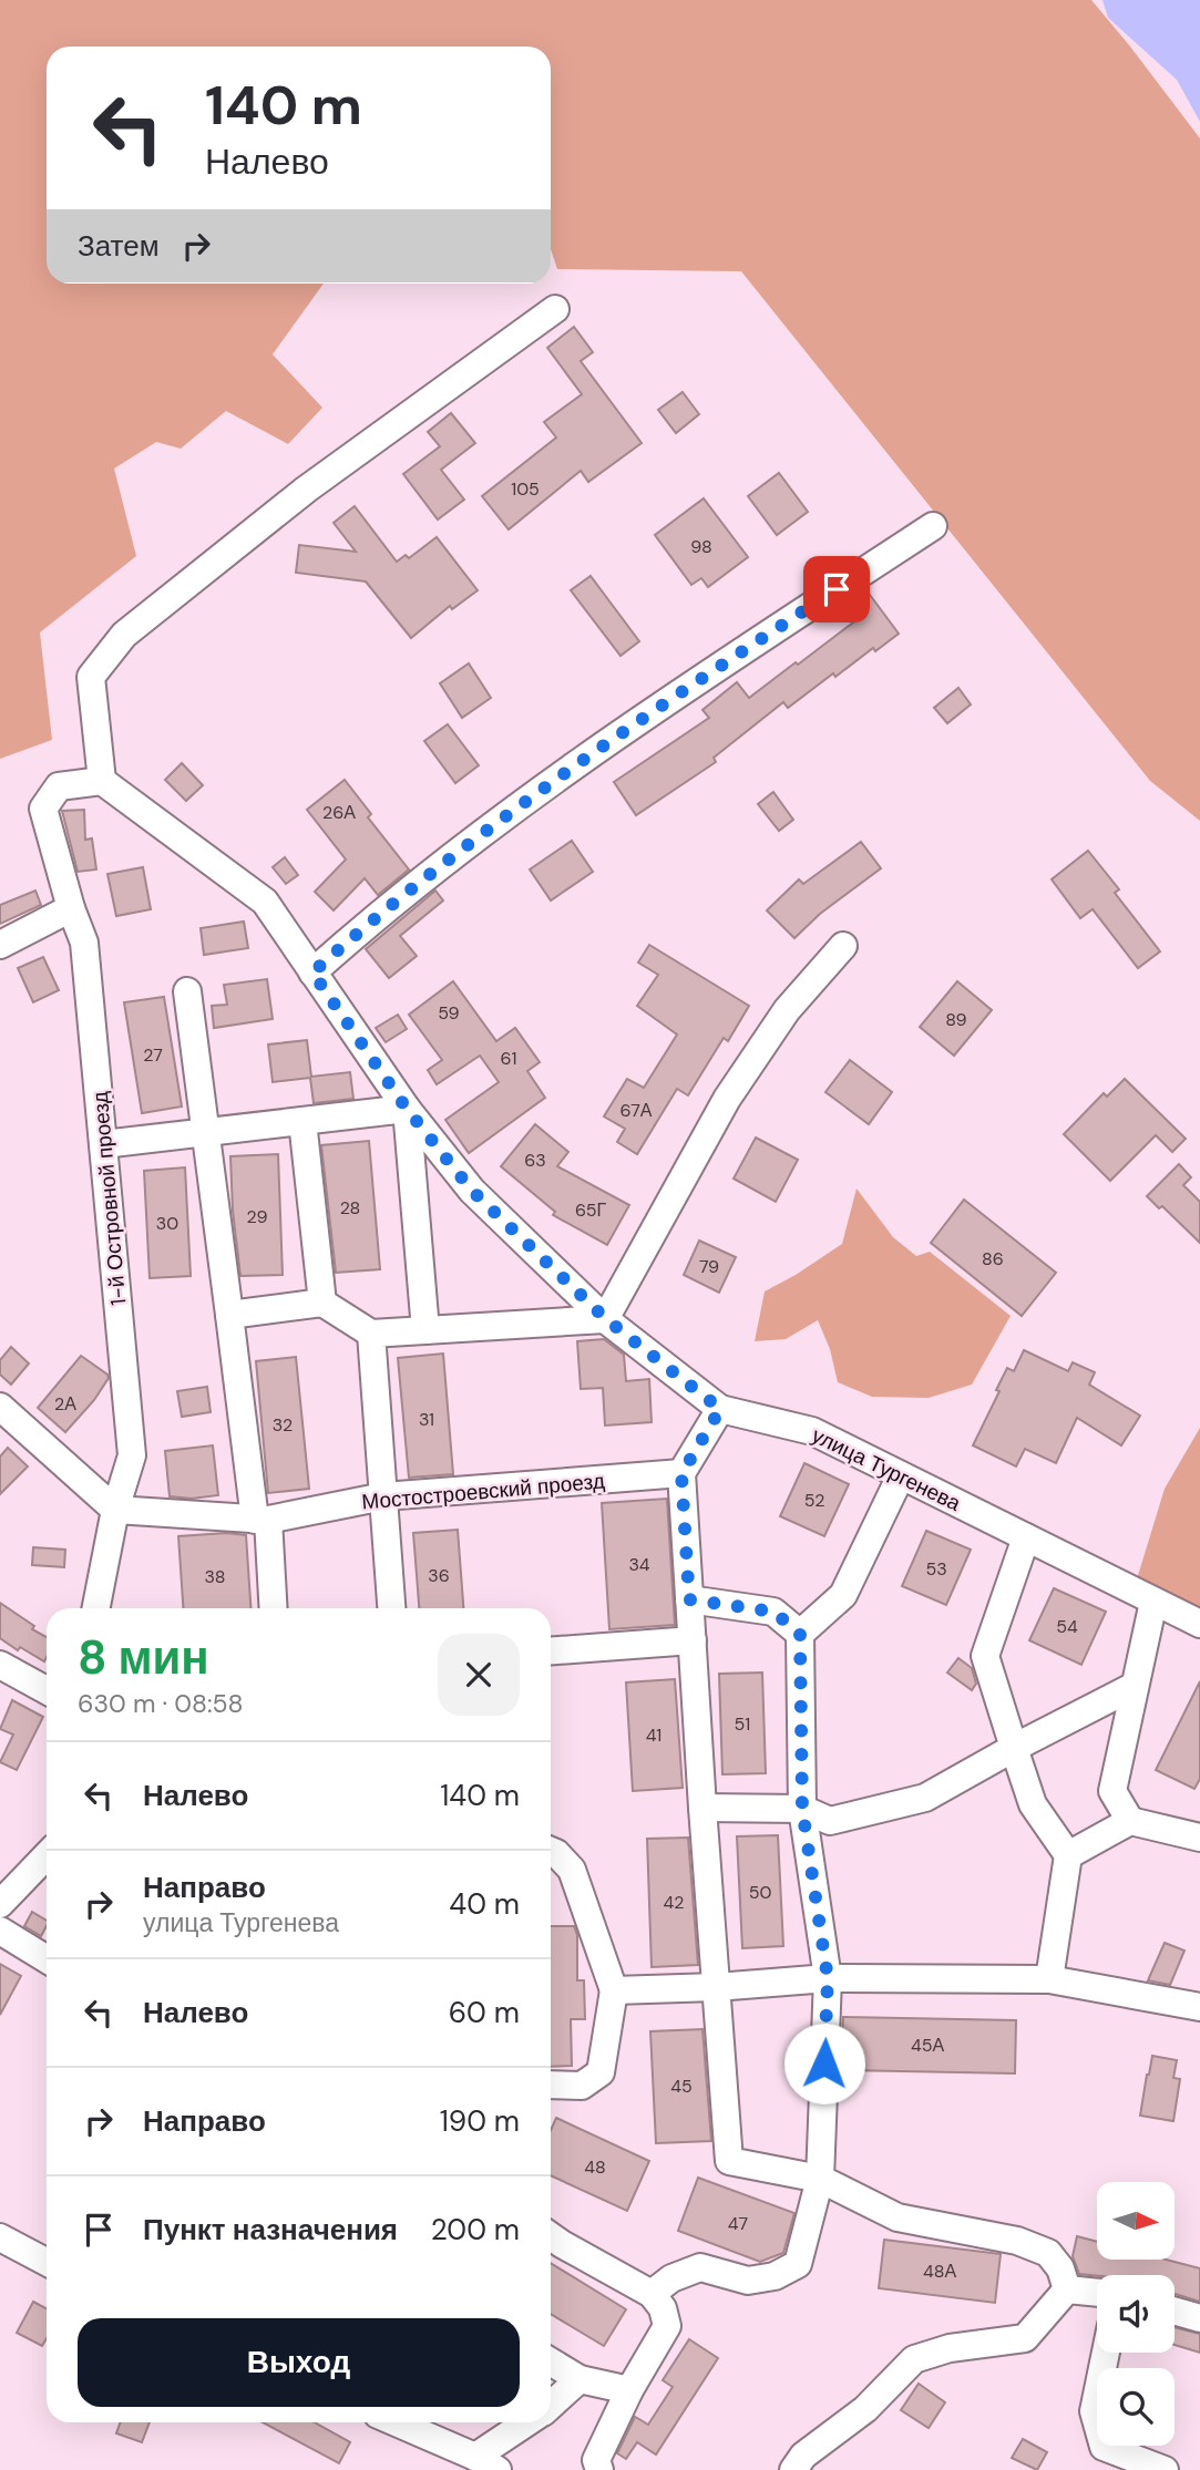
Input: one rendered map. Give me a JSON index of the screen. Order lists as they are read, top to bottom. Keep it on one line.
{"streets":{"street":["1-й Островной проезд","улица Тургенева","Мостостроевский проезд"]},"crossings":[["1-й Островной проезд","Мостостроевский проезд"]],"house_numbers":["105","98","26А","59","89","27","61","67А","63","28","65Г","29","30","86","79","2А","31","32","52","34","53","36","38","54","51","41","50","42","45А","45","48","47","48А"],"north":"right","page":{"turn":["140 m","Налево"],"then":"Затем","heading":["8 мин","630 m · 08:58"],"list":[{"name":"Налево","value":"140 m"},{"name":"Направо","note":"улица Тургенева","value":"40 m"},{"name":"Налево","value":"60 m"},{"name":"Направо","value":"190 m"},{"name":"Пункт назначения","value":"200 m"}],"buttons":"Выход"}}
